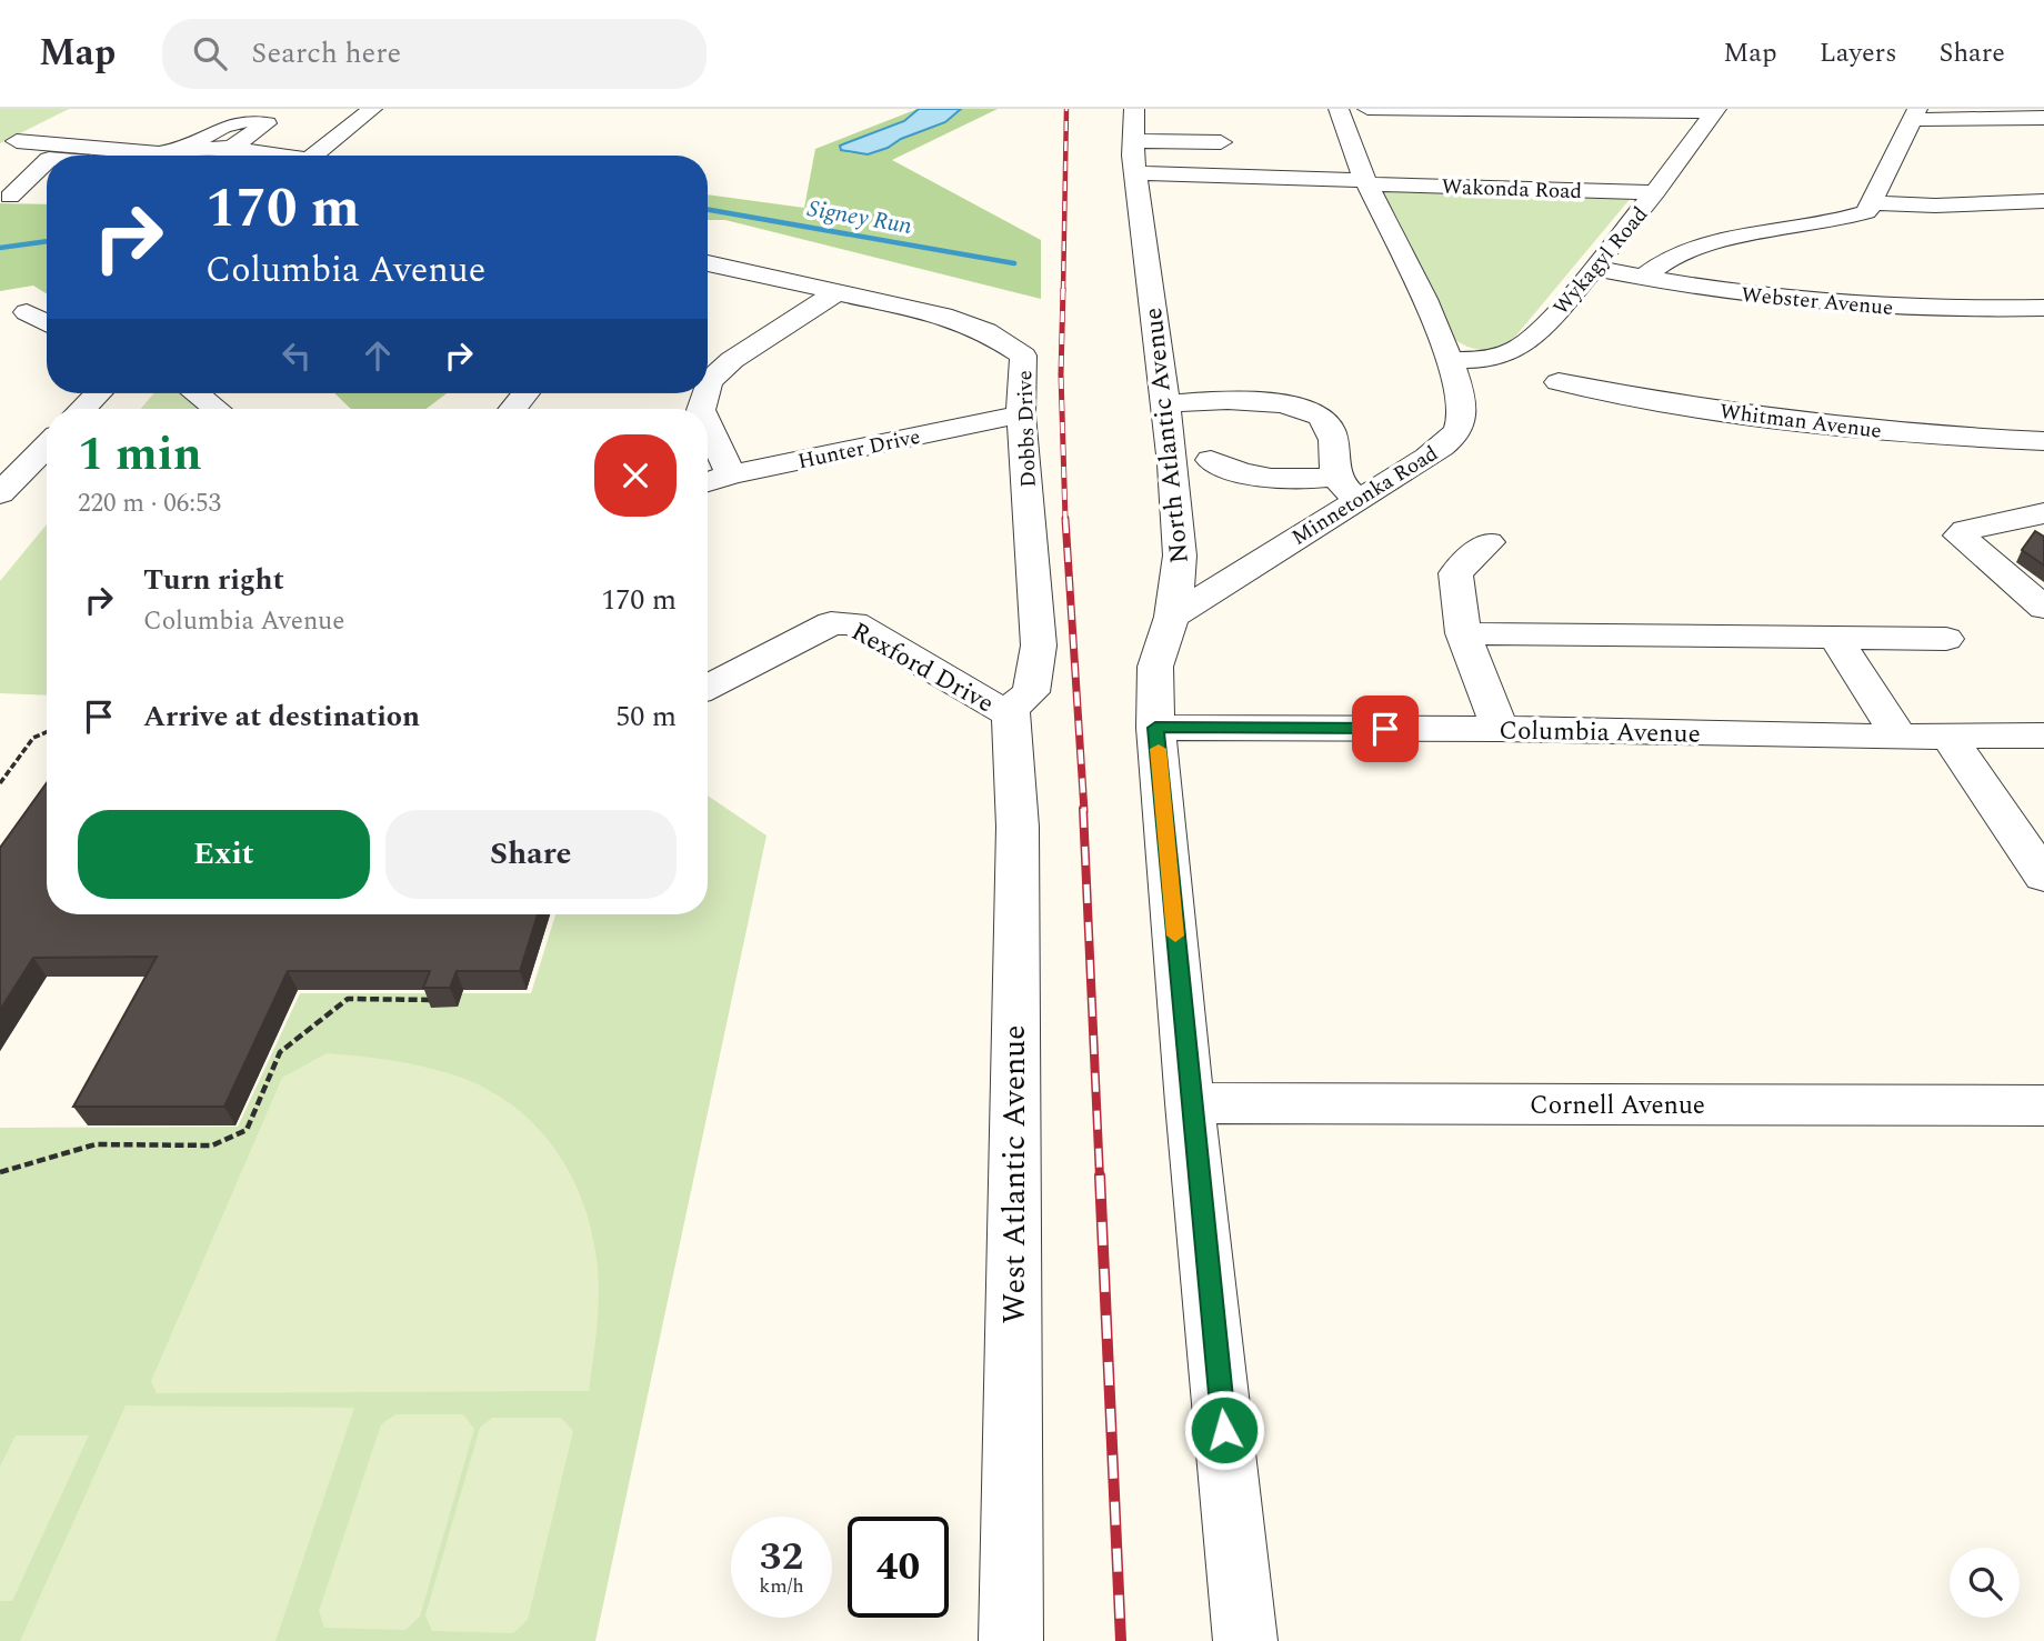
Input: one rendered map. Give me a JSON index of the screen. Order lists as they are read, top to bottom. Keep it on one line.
{"streets":{"street":["Wakonda Road","Wykagyl Road","Webster Avenue","Whitman Avenue","Dobbs Drive","North Atlantic Avenue","Hunter Drive","Minnetonka Road","Rexford Drive","Columbia Avenue","Cornell Avenue","West Atlantic Avenue"]},"crossings":[["Wakonda Road","Wykagyl Road"],["Wakonda Road","North Atlantic Avenue"],["Wakonda Road","Minnetonka Road"],["Wykagyl Road","Webster Avenue"],["Wykagyl Road","Minnetonka Road"],["Dobbs Drive","Hunter Drive"],["Dobbs Drive","Rexford Drive"],["Dobbs Drive","West Atlantic Avenue"],["North Atlantic Avenue","Minnetonka Road"],["North Atlantic Avenue","Columbia Avenue"],["North Atlantic Avenue","Cornell Avenue"],["Rexford Drive","West Atlantic Avenue"]],"water":["Signey Run"],"page":{"header":"Map","search":"Search here","nav":["Map","Layers","Share"],"turn":["170 m","Columbia Avenue"],"heading":["1 min","220 m · 06:53"],"list":[{"name":"Turn right","note":"Columbia Avenue","value":"170 m"},{"name":"Arrive at destination","value":"50 m"}],"buttons":["Exit","Share"],"speed":"32 km/h","limit":"40"}}
